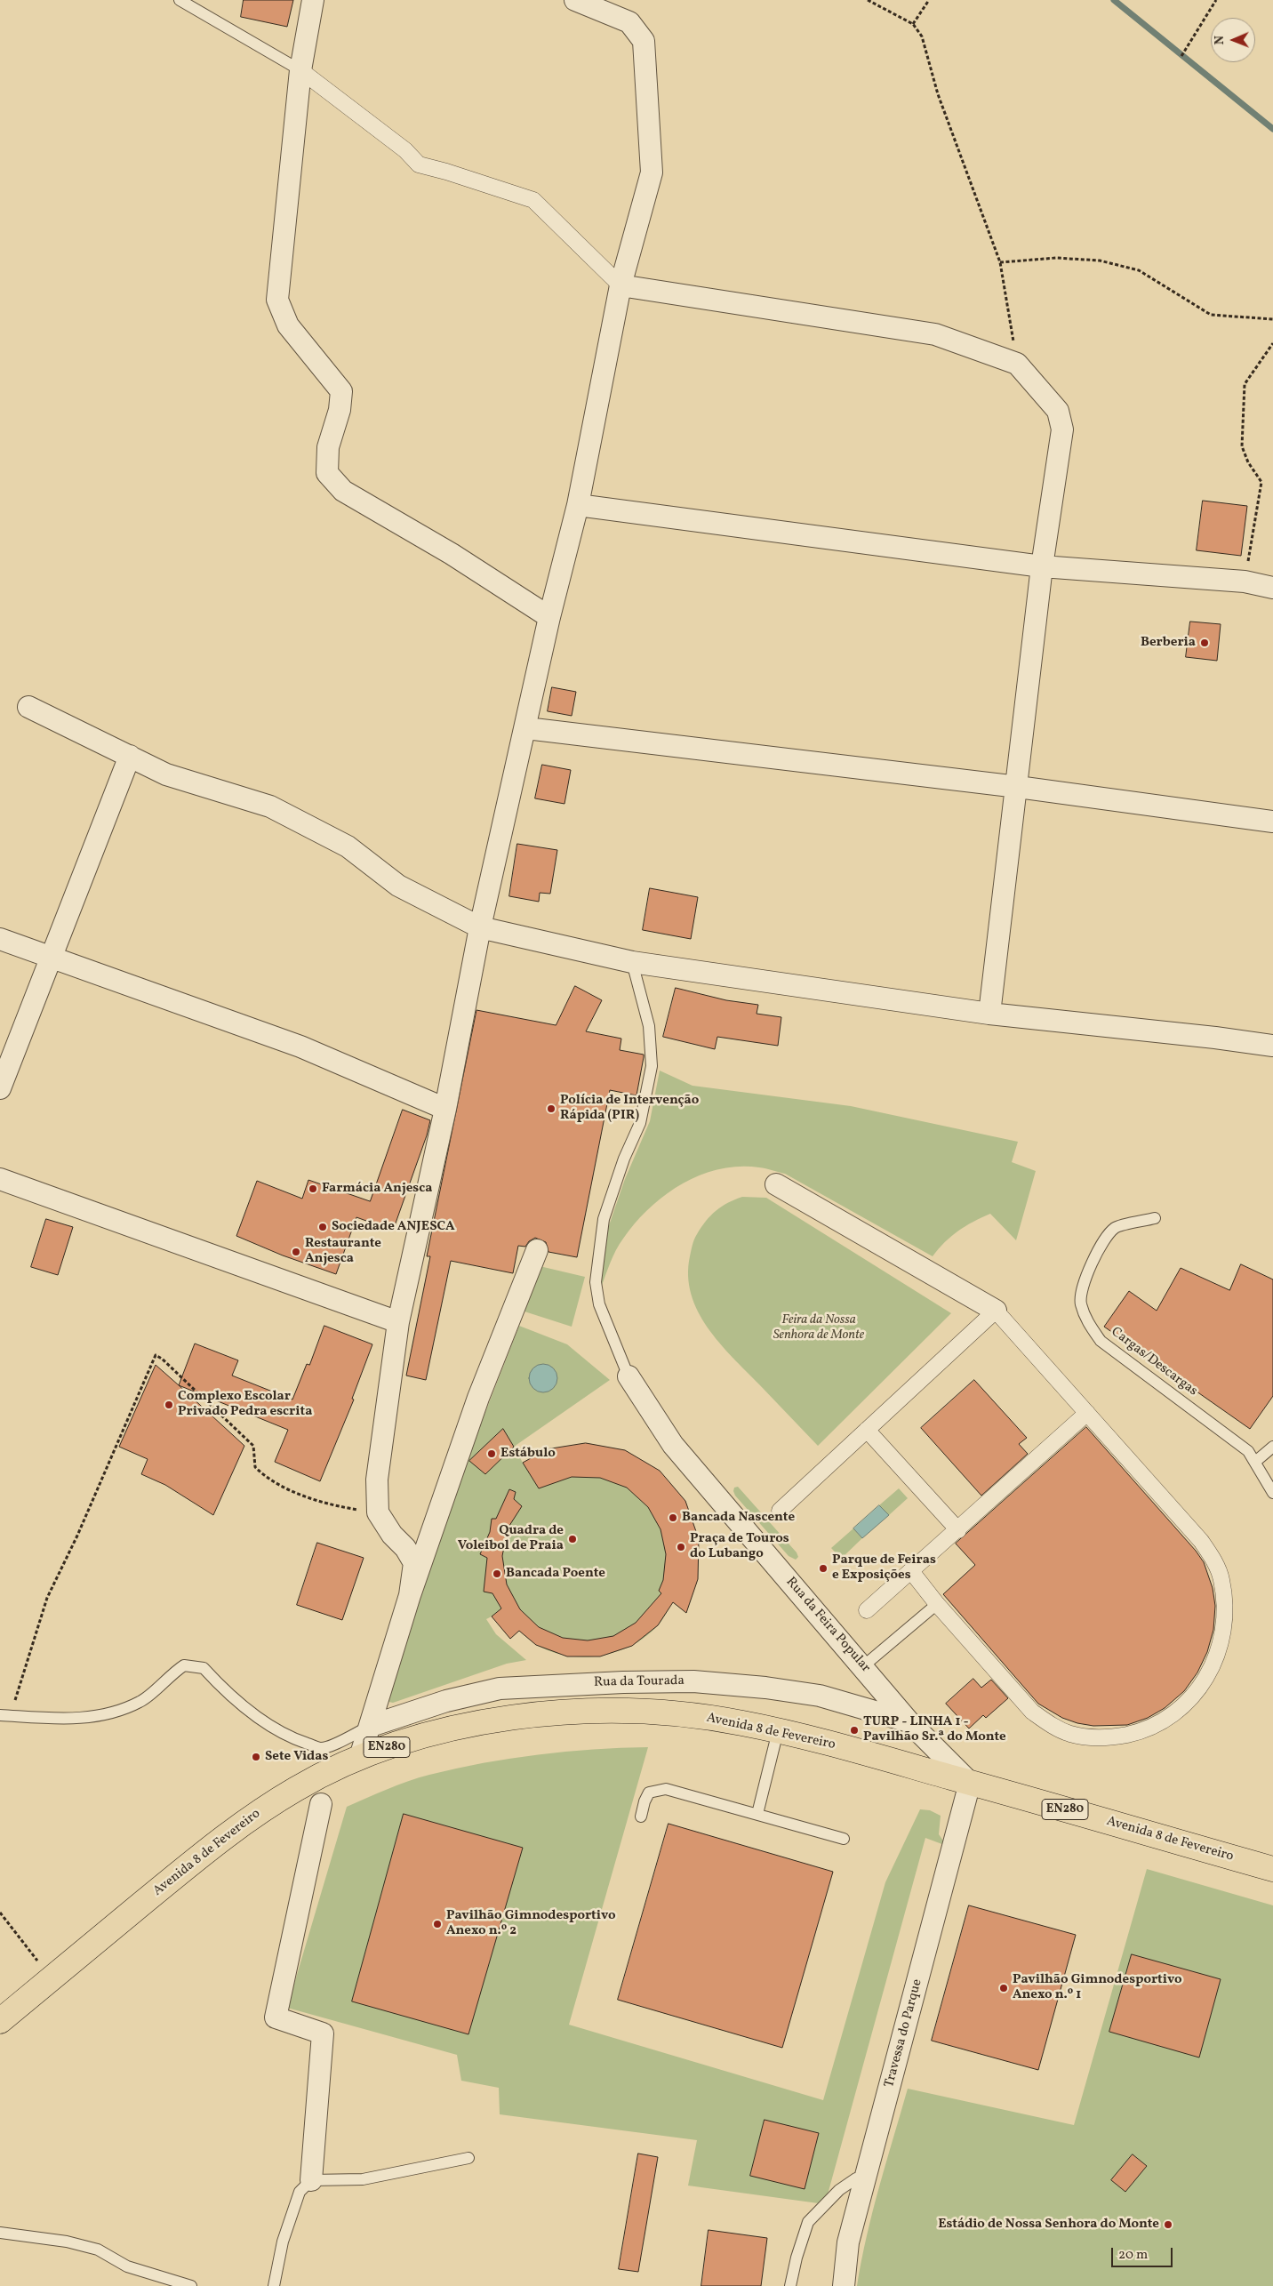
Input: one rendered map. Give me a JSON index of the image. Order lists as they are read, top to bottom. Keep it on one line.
{"streets":{"main road":["Avenida 8 de Fevereiro","EN280"],"street":["Rua da Feira Popular","Rua da Tourada","Travessa do Parque"],"lane":["Cargas/Descargas"]},"crossings":[["Rua da Feira Popular","Rua da Tourada"],["Rua da Feira Popular","Avenida 8 de Fevereiro"],["Rua da Feira Popular","Travessa do Parque"],["Avenida 8 de Fevereiro","Travessa do Parque"]],"parks":["Feira da Nossa Senhora de Monte"],"places":["Berberia","Polícia de Intervenção Rápida (PIR)","Farmácia Anjesca","Sociedade ANJESCA","Restaurante Anjesca","Complexo Escolar Privado Pedra escrita","Estábulo","Bancada Nascente","Quadra de Voleibol de Praia","Praça de Touros do Lubango","Parque de Feiras e Exposições","Bancada Poente","TURP - LINHA 1 - Pavilhão Sr.ª do Monte","Sete Vidas","Pavilhão Gimnodesportivo Anexo n.º 2","Pavilhão Gimnodesportivo Anexo n.º 1","Estádio de Nossa Senhora do Monte"],"scale_bar":"20 m","north":"left"}
